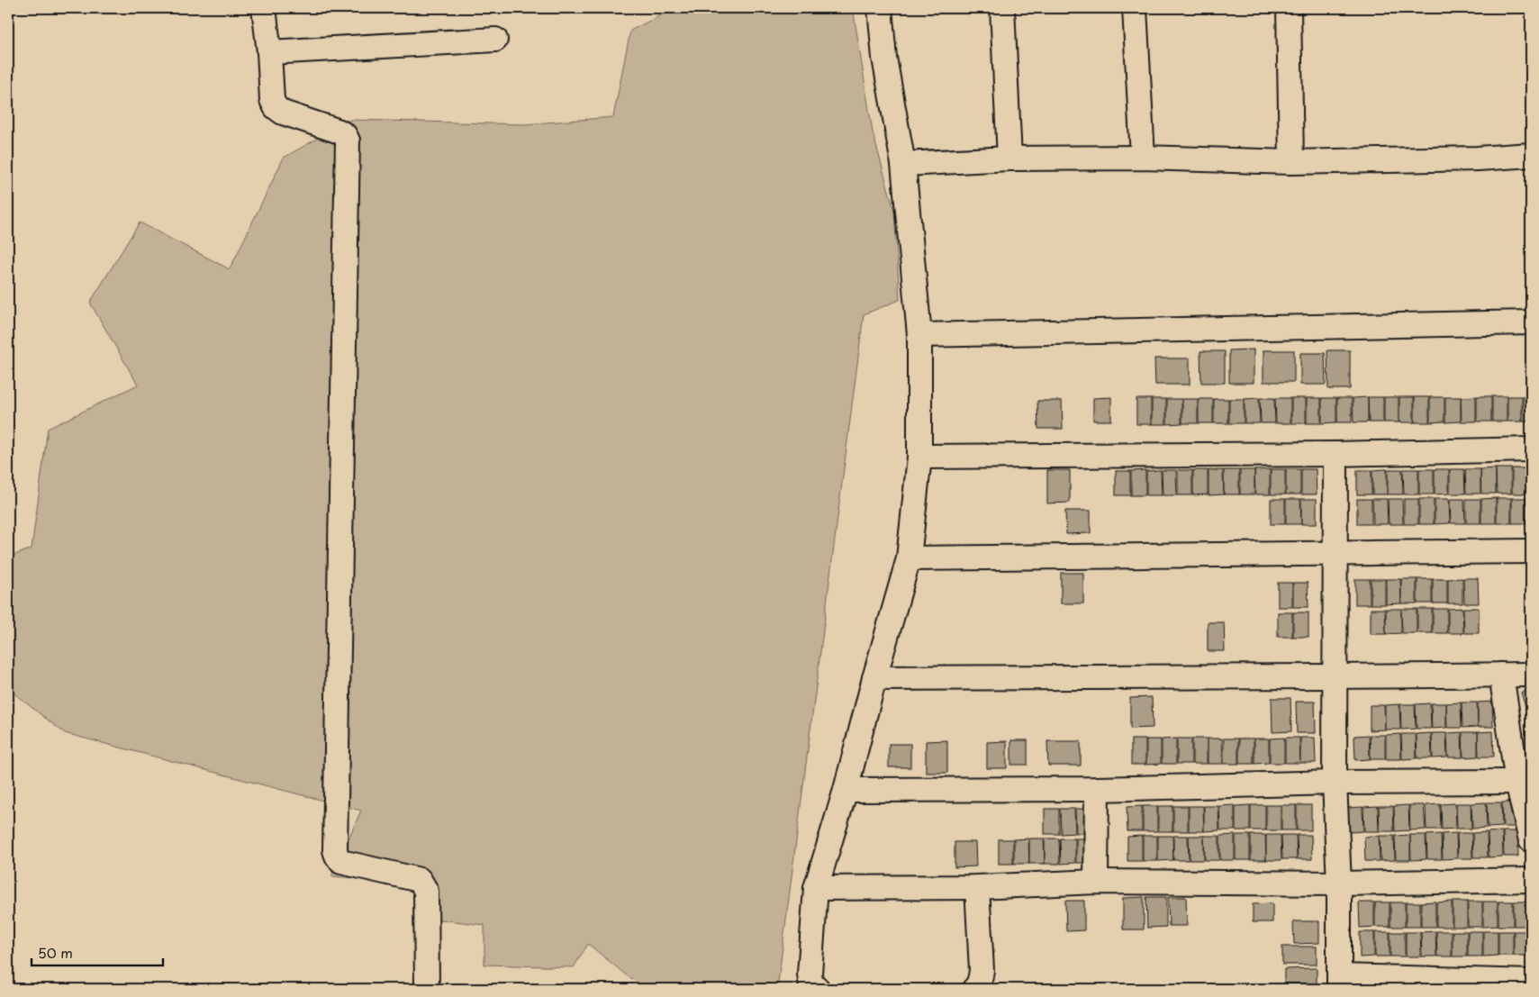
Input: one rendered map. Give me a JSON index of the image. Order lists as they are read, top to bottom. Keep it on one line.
{"scale_bar":"50 m"}
